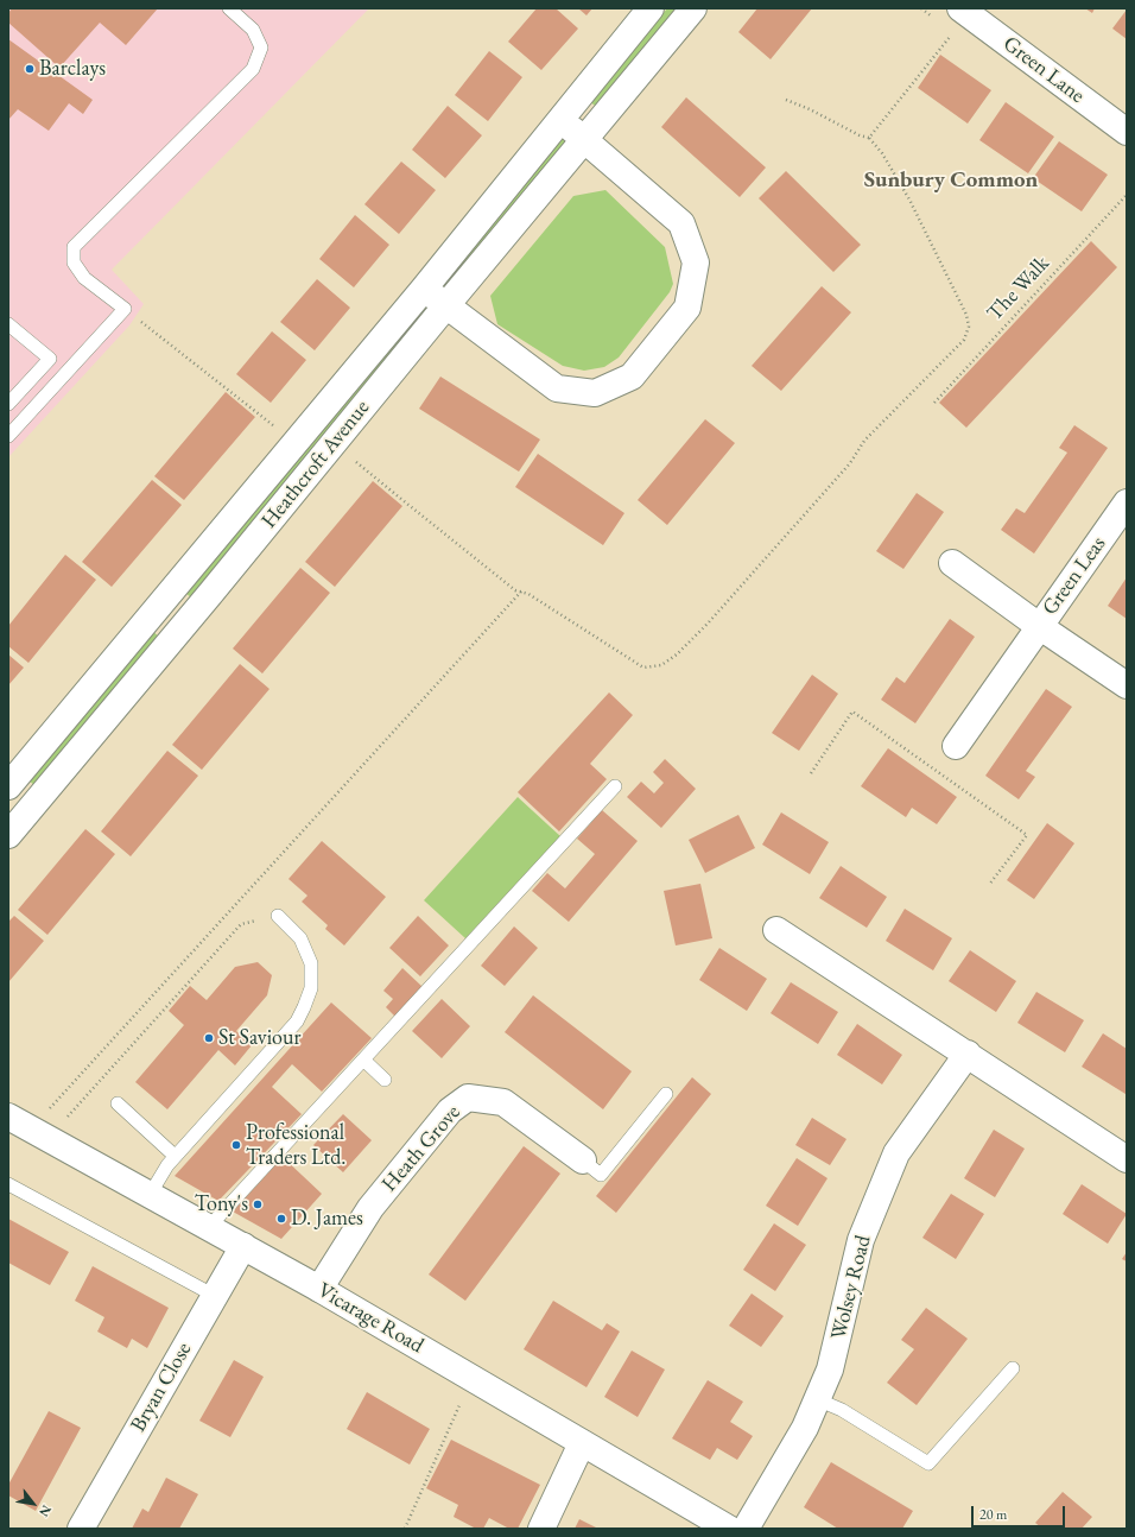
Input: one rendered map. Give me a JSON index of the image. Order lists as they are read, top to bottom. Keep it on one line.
{"streets":{"street":["Green Lane","Heathcroft Avenue","Green Leas","Heath Grove","Wolsey Road","Vicarage Road","Bryan Close"],"path":["The Walk"]},"crossings":[["Heath Grove","Vicarage Road"],["Vicarage Road","Bryan Close"]],"districts":["Sunbury Common"],"places":["Barclays","St Saviour","Professional Traders Ltd.","Tony's","D. James"],"scale_bar":"20 m","north":"bottom right"}
